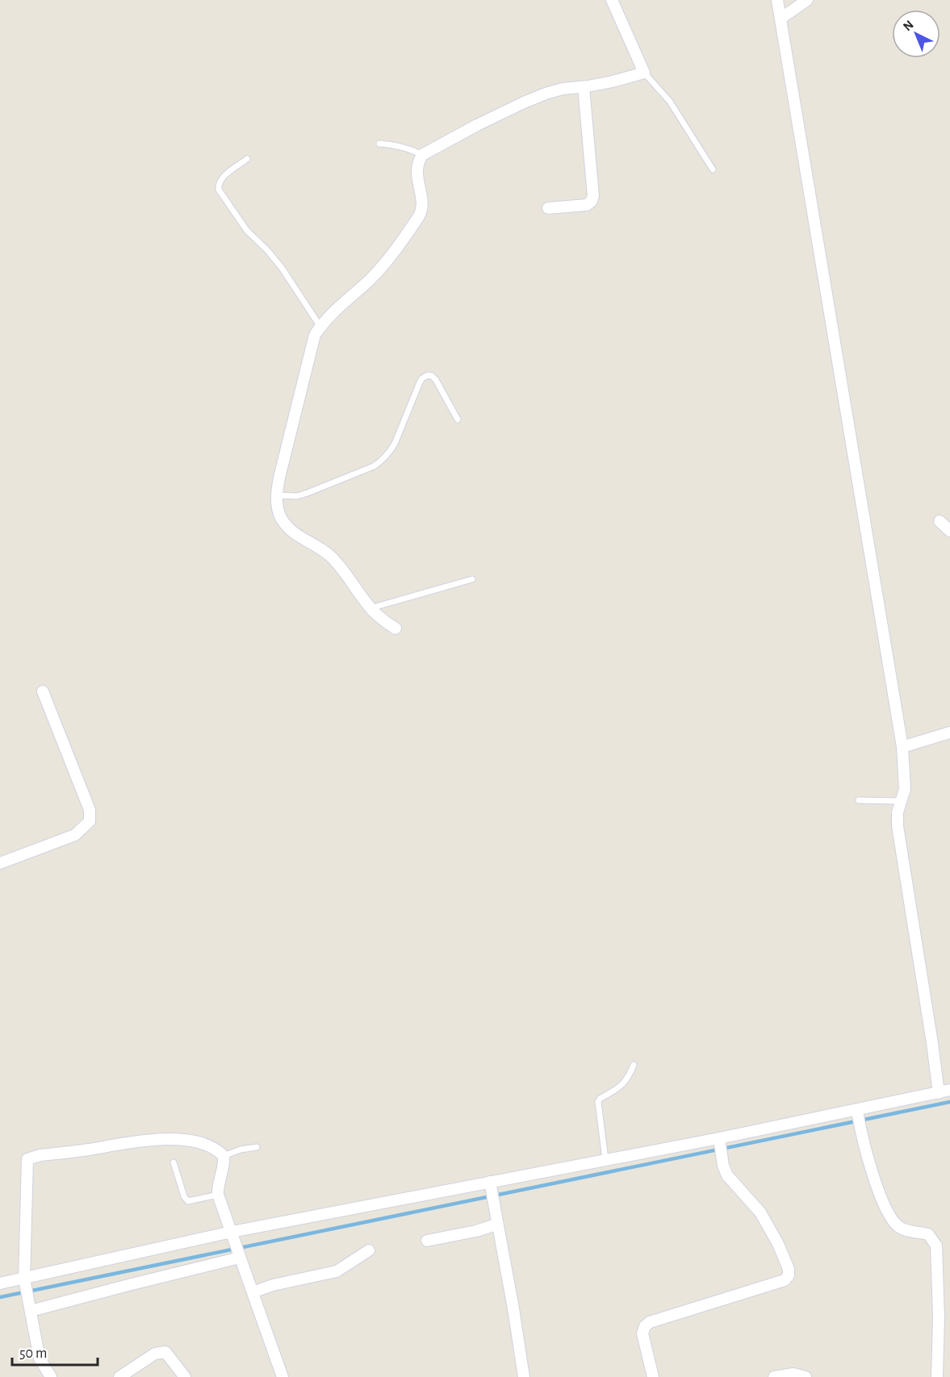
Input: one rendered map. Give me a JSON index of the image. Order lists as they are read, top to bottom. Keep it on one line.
{"scale_bar":"50 m","north":"top left"}
